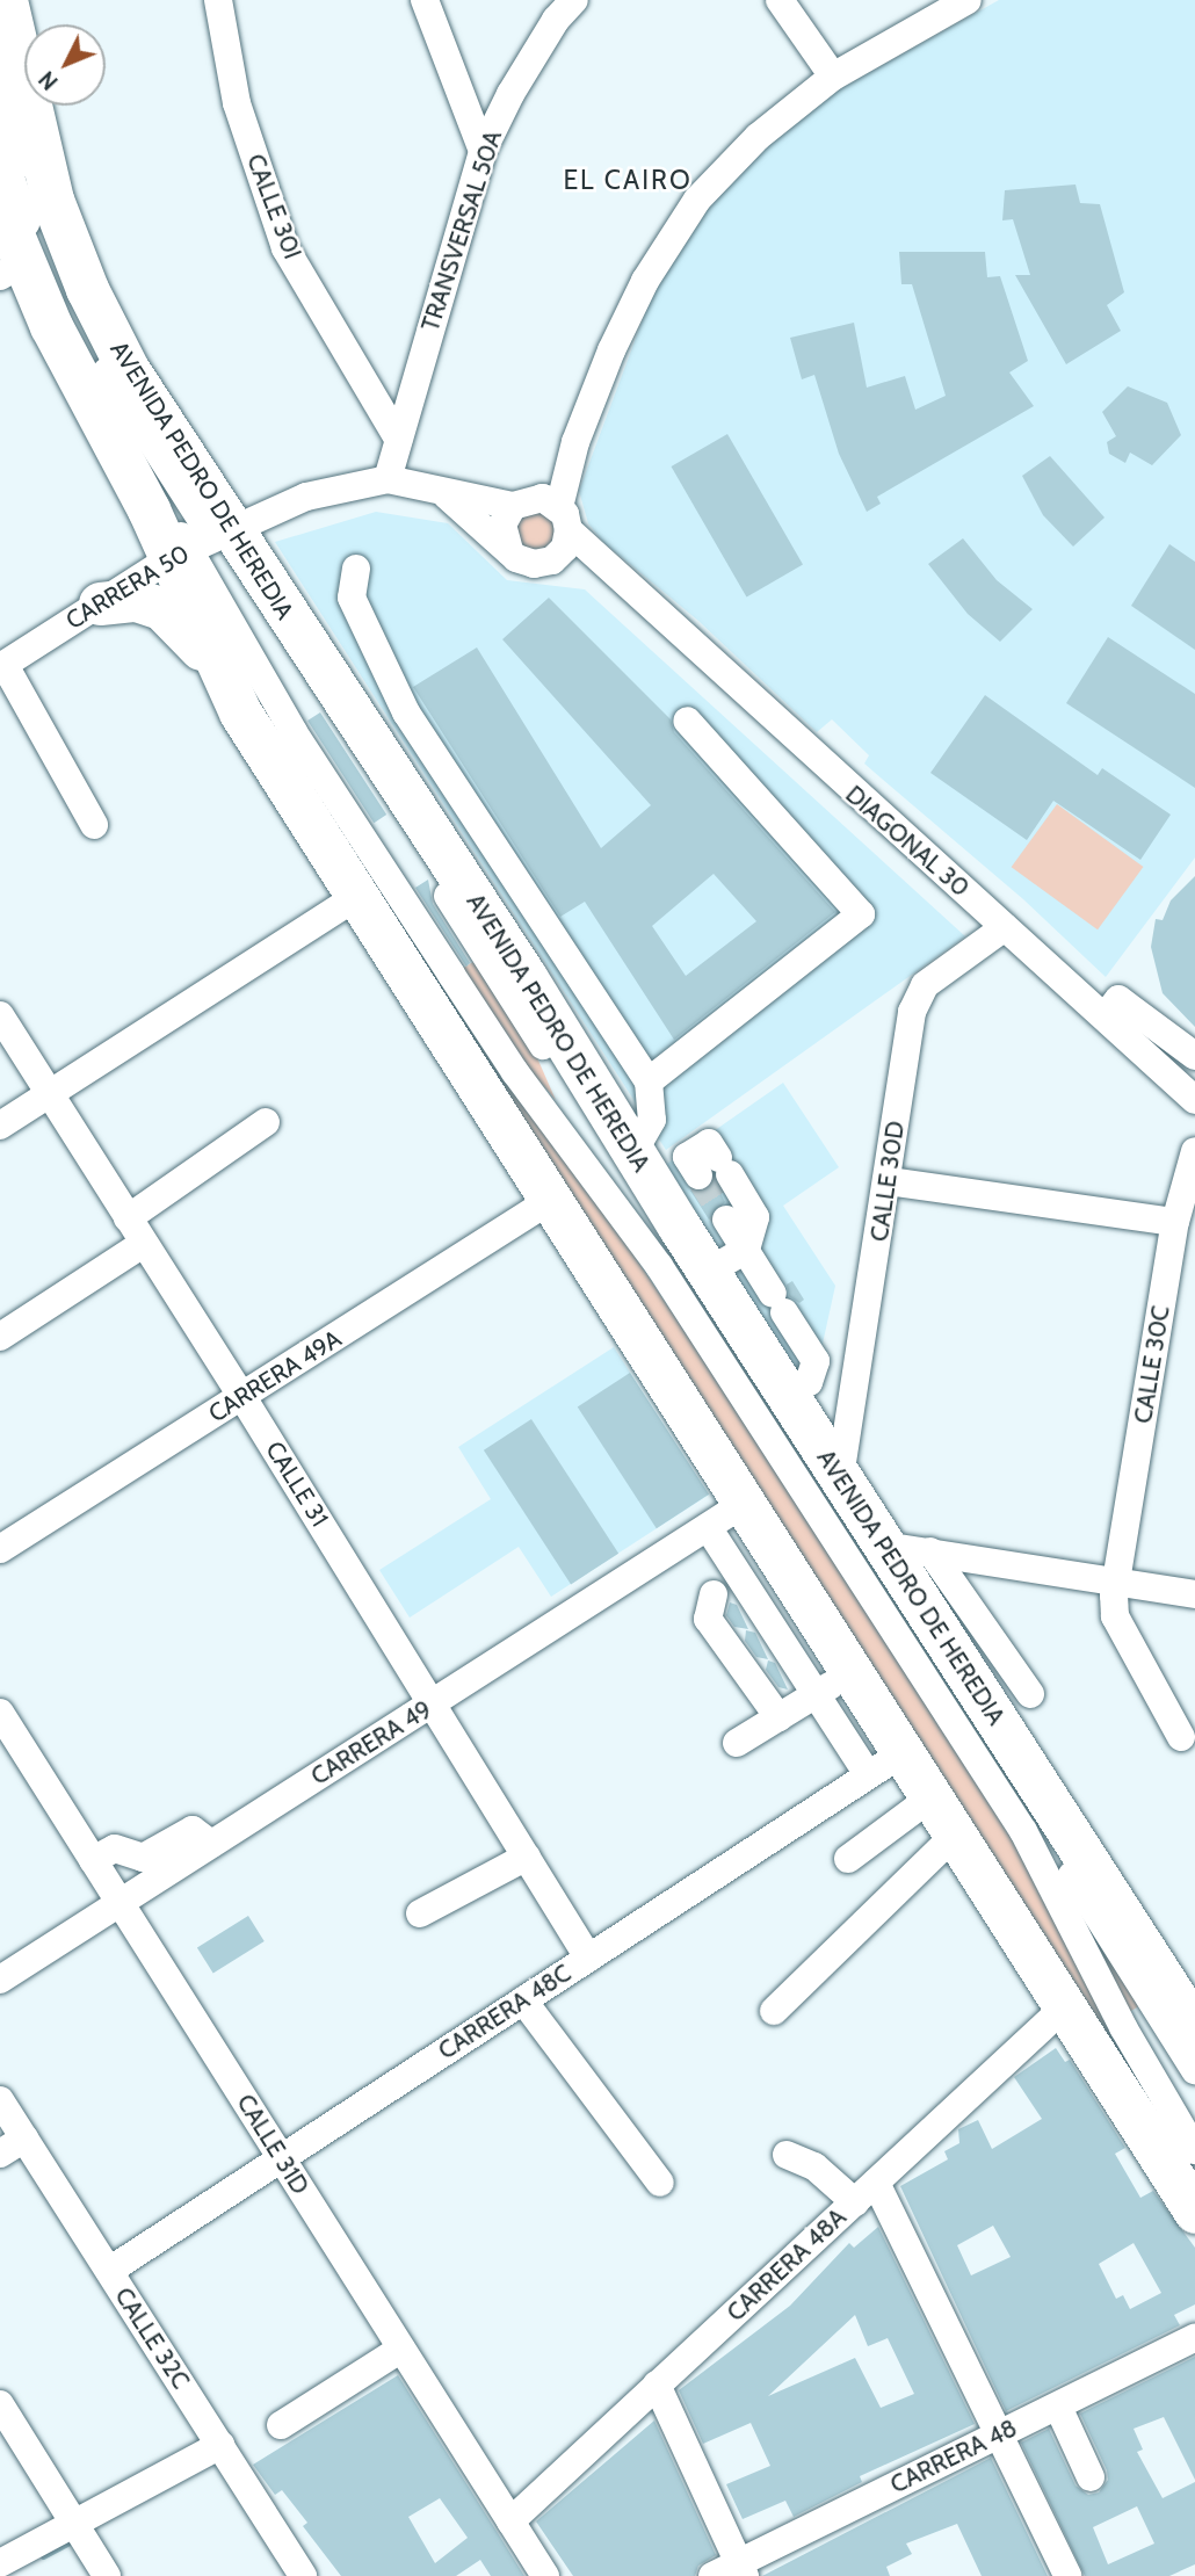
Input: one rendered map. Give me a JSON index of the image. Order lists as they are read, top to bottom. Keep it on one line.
{"streets":{"highway":["AVENIDA PEDRO DE HEREDIA"],"street":["CALLE 30I","TRANSVERSAL 50A","CARRERA 50","DIAGONAL 30","CALLE 30D","CALLE 30C","CARRERA 49A","CALLE 31","CARRERA 49","CARRERA 48C","CALLE 31D","CARRERA 48A","CALLE 32C","CARRERA 48"]},"crossings":[["CALLE 30I","TRANSVERSAL 50A"],["TRANSVERSAL 50A","CARRERA 50"],["AVENIDA PEDRO DE HEREDIA","CARRERA 50"],["AVENIDA PEDRO DE HEREDIA","CALLE 30D"],["AVENIDA PEDRO DE HEREDIA","CARRERA 49A"],["AVENIDA PEDRO DE HEREDIA","CARRERA 49"],["AVENIDA PEDRO DE HEREDIA","CARRERA 48C"],["AVENIDA PEDRO DE HEREDIA","CARRERA 48A"],["CARRERA 50","DIAGONAL 30"],["DIAGONAL 30","CALLE 30D"],["CARRERA 49A","CALLE 31"],["CALLE 31","CARRERA 49"],["CALLE 31","CARRERA 48C"],["CARRERA 49","CALLE 31D"],["CARRERA 48C","CALLE 31D"],["CARRERA 48C","CALLE 32C"],["CALLE 31D","CARRERA 48A"]],"districts":["EL CAIRO"],"north":"bottom left"}
